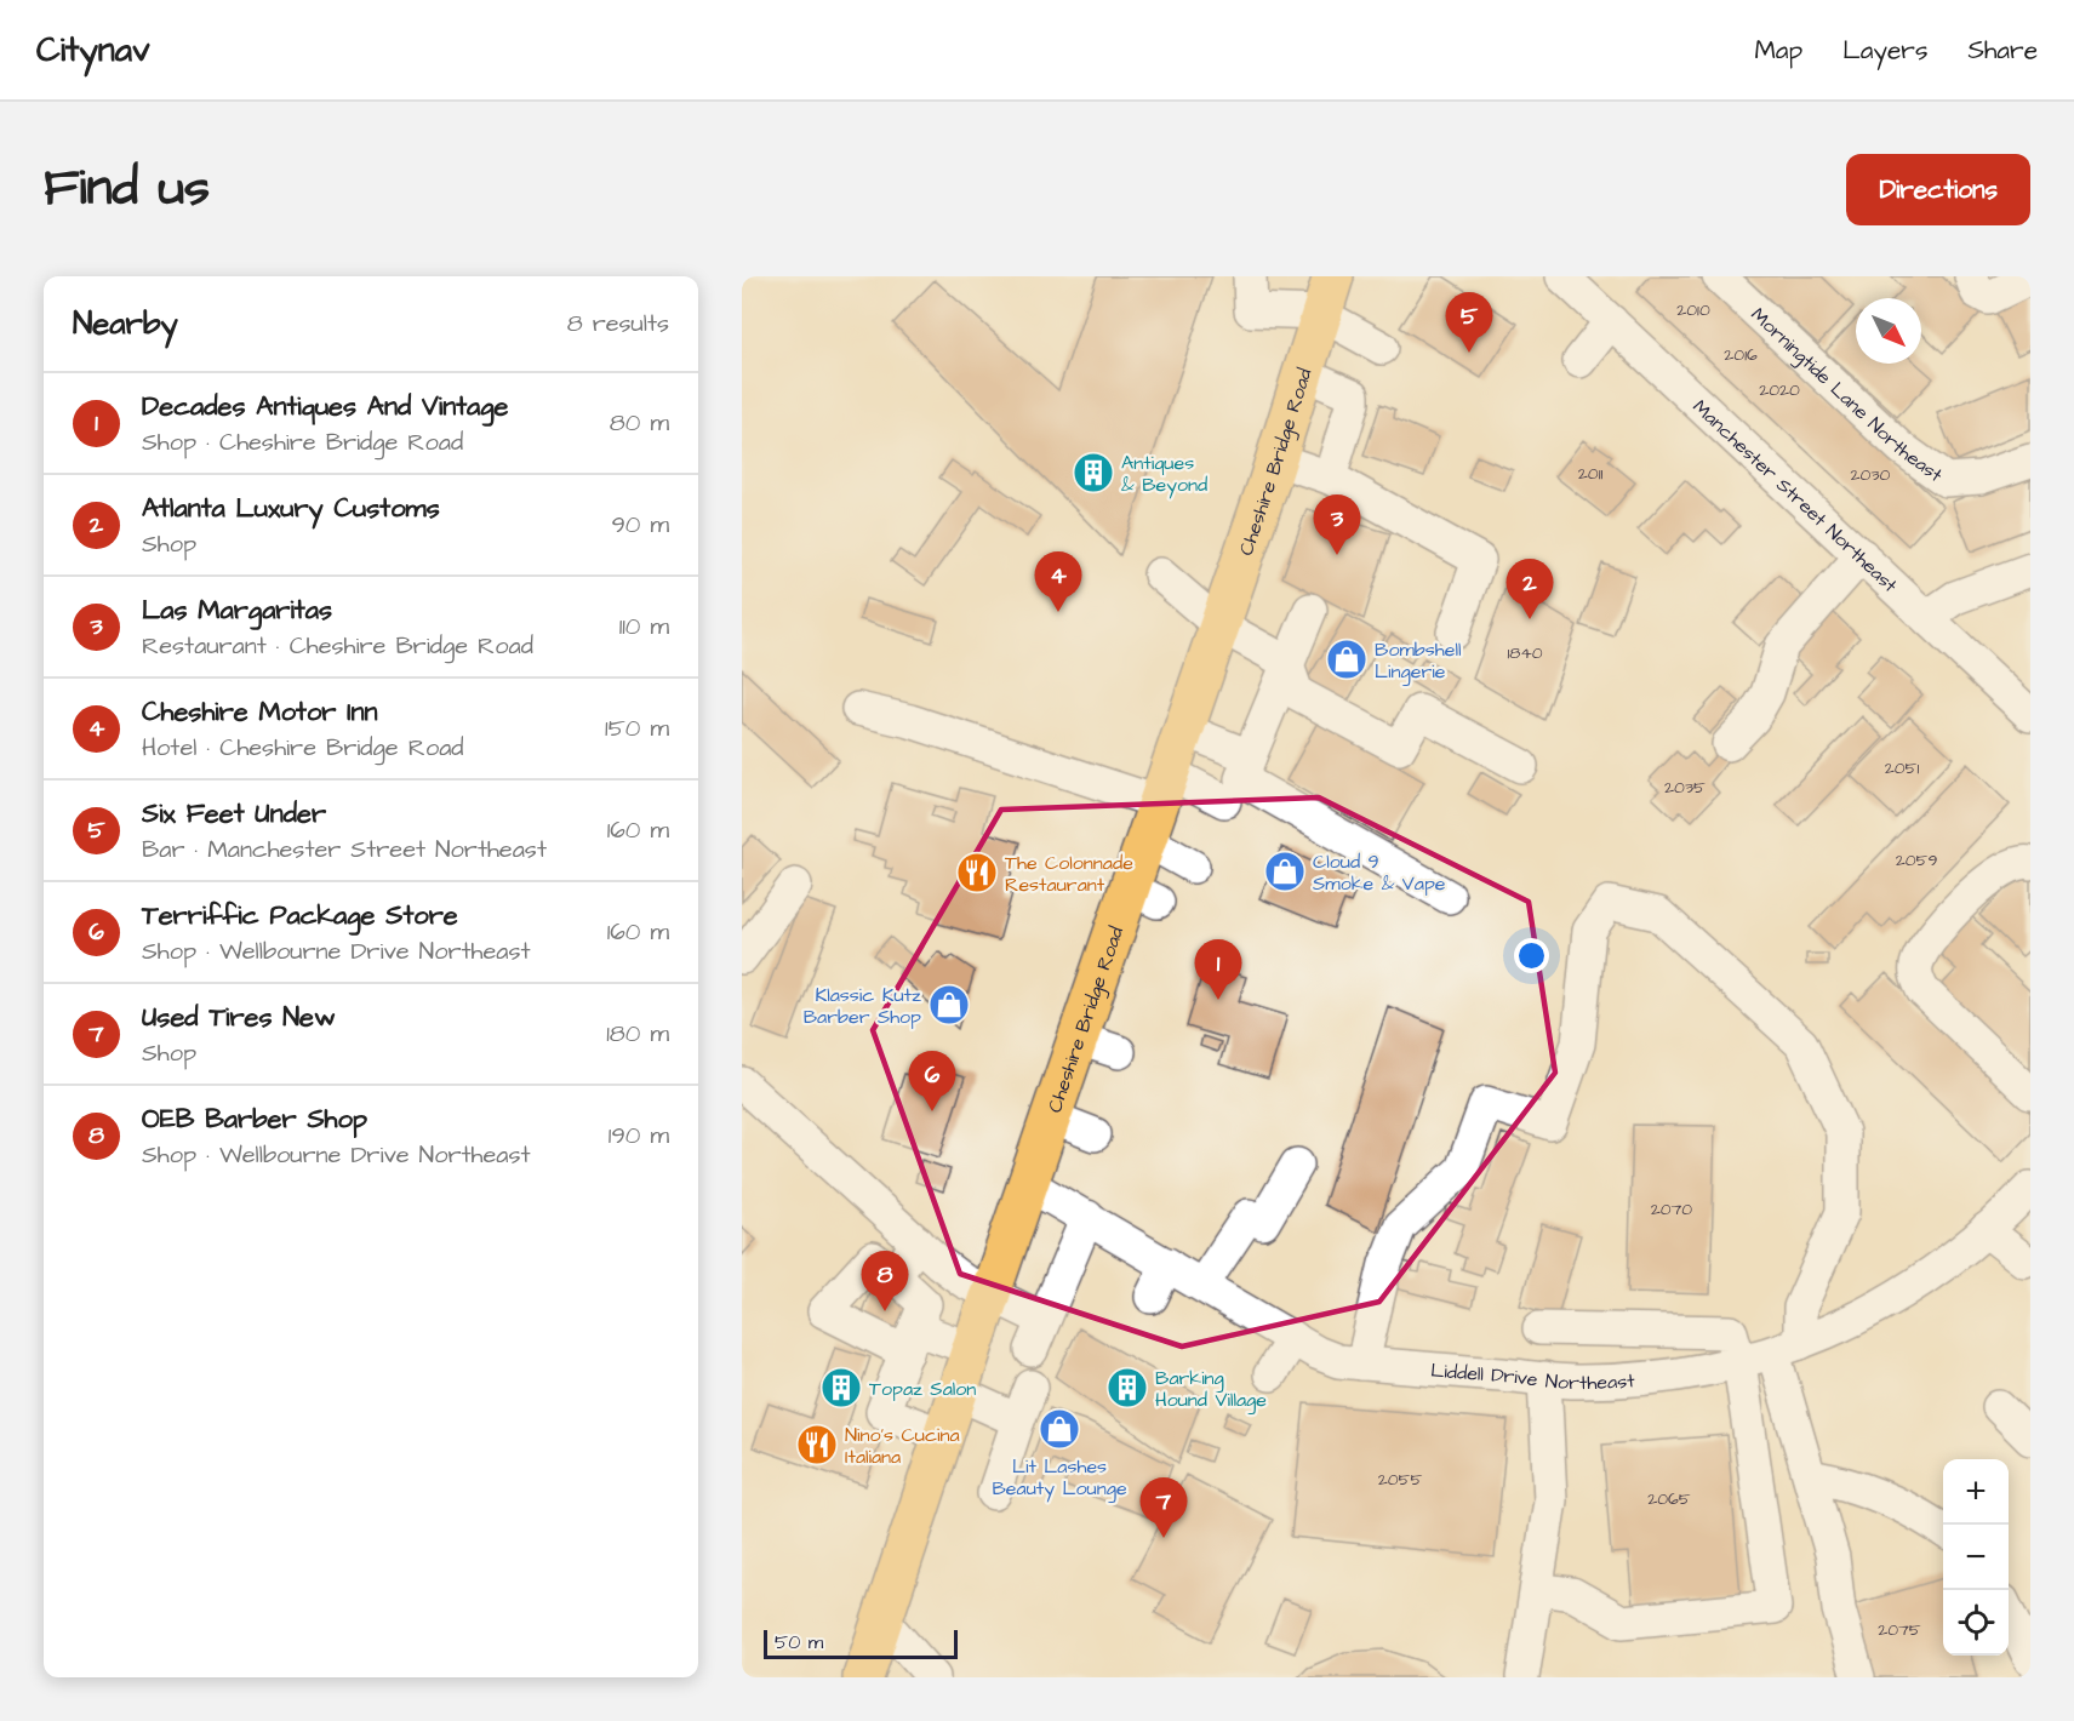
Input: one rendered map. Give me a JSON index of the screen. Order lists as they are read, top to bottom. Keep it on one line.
{"streets":{"main road":["Cheshire Bridge Road"],"street":["Morningtide Lane Northeast","Manchester Street Northeast","Liddell Drive Northeast"]},"crossings":[["Cheshire Bridge Road","Liddell Drive Northeast"]],"places":{"building":["Antiques & Beyond","Topaz Salon","Barking Hound Village"],"shop":["Bombshell Lingerie","Cloud 9 Smoke & Vape","Klassic Kutz Barber Shop","Lit Lashes Beauty Lounge"],"restaurant":["The Colonnade Restaurant","Nino's Cucina Italiana"]},"house_numbers":["2010","2016","2020","2011","2030","1840","2051","2035","2059","2070","2055","2065","2075"],"scale_bar":"50 m","north":"bottom right","page":{"header":"Citynav","nav":["Map","Layers","Share"],"title":"Find us","buttons":"Directions","heading":["Nearby","8 results"],"pins":["5","3","4","2","1","6","8","7"],"list":[{"mark":"1","name":"Decades Antiques And Vintage","note":"Shop · Cheshire Bridge Road","value":"80 m"},{"mark":"2","name":"Atlanta Luxury Customs","note":"Shop","value":"90 m"},{"mark":"3","name":"Las Margaritas","note":"Restaurant · Cheshire Bridge Road","value":"110 m"},{"mark":"4","name":"Cheshire Motor Inn","note":"Hotel · Cheshire Bridge Road","value":"150 m"},{"mark":"5","name":"Six Feet Under","note":"Bar · Manchester Street Northeast","value":"160 m"},{"mark":"6","name":"Terriffic Package Store","note":"Shop · Wellbourne Drive Northeast","value":"160 m"},{"mark":"7","name":"Used Tires New","note":"Shop","value":"180 m"},{"mark":"8","name":"OEB Barber Shop","note":"Shop · Wellbourne Drive Northeast","value":"190 m"}],"map_buttons":["+","−"],"scale":"50 m"}}
